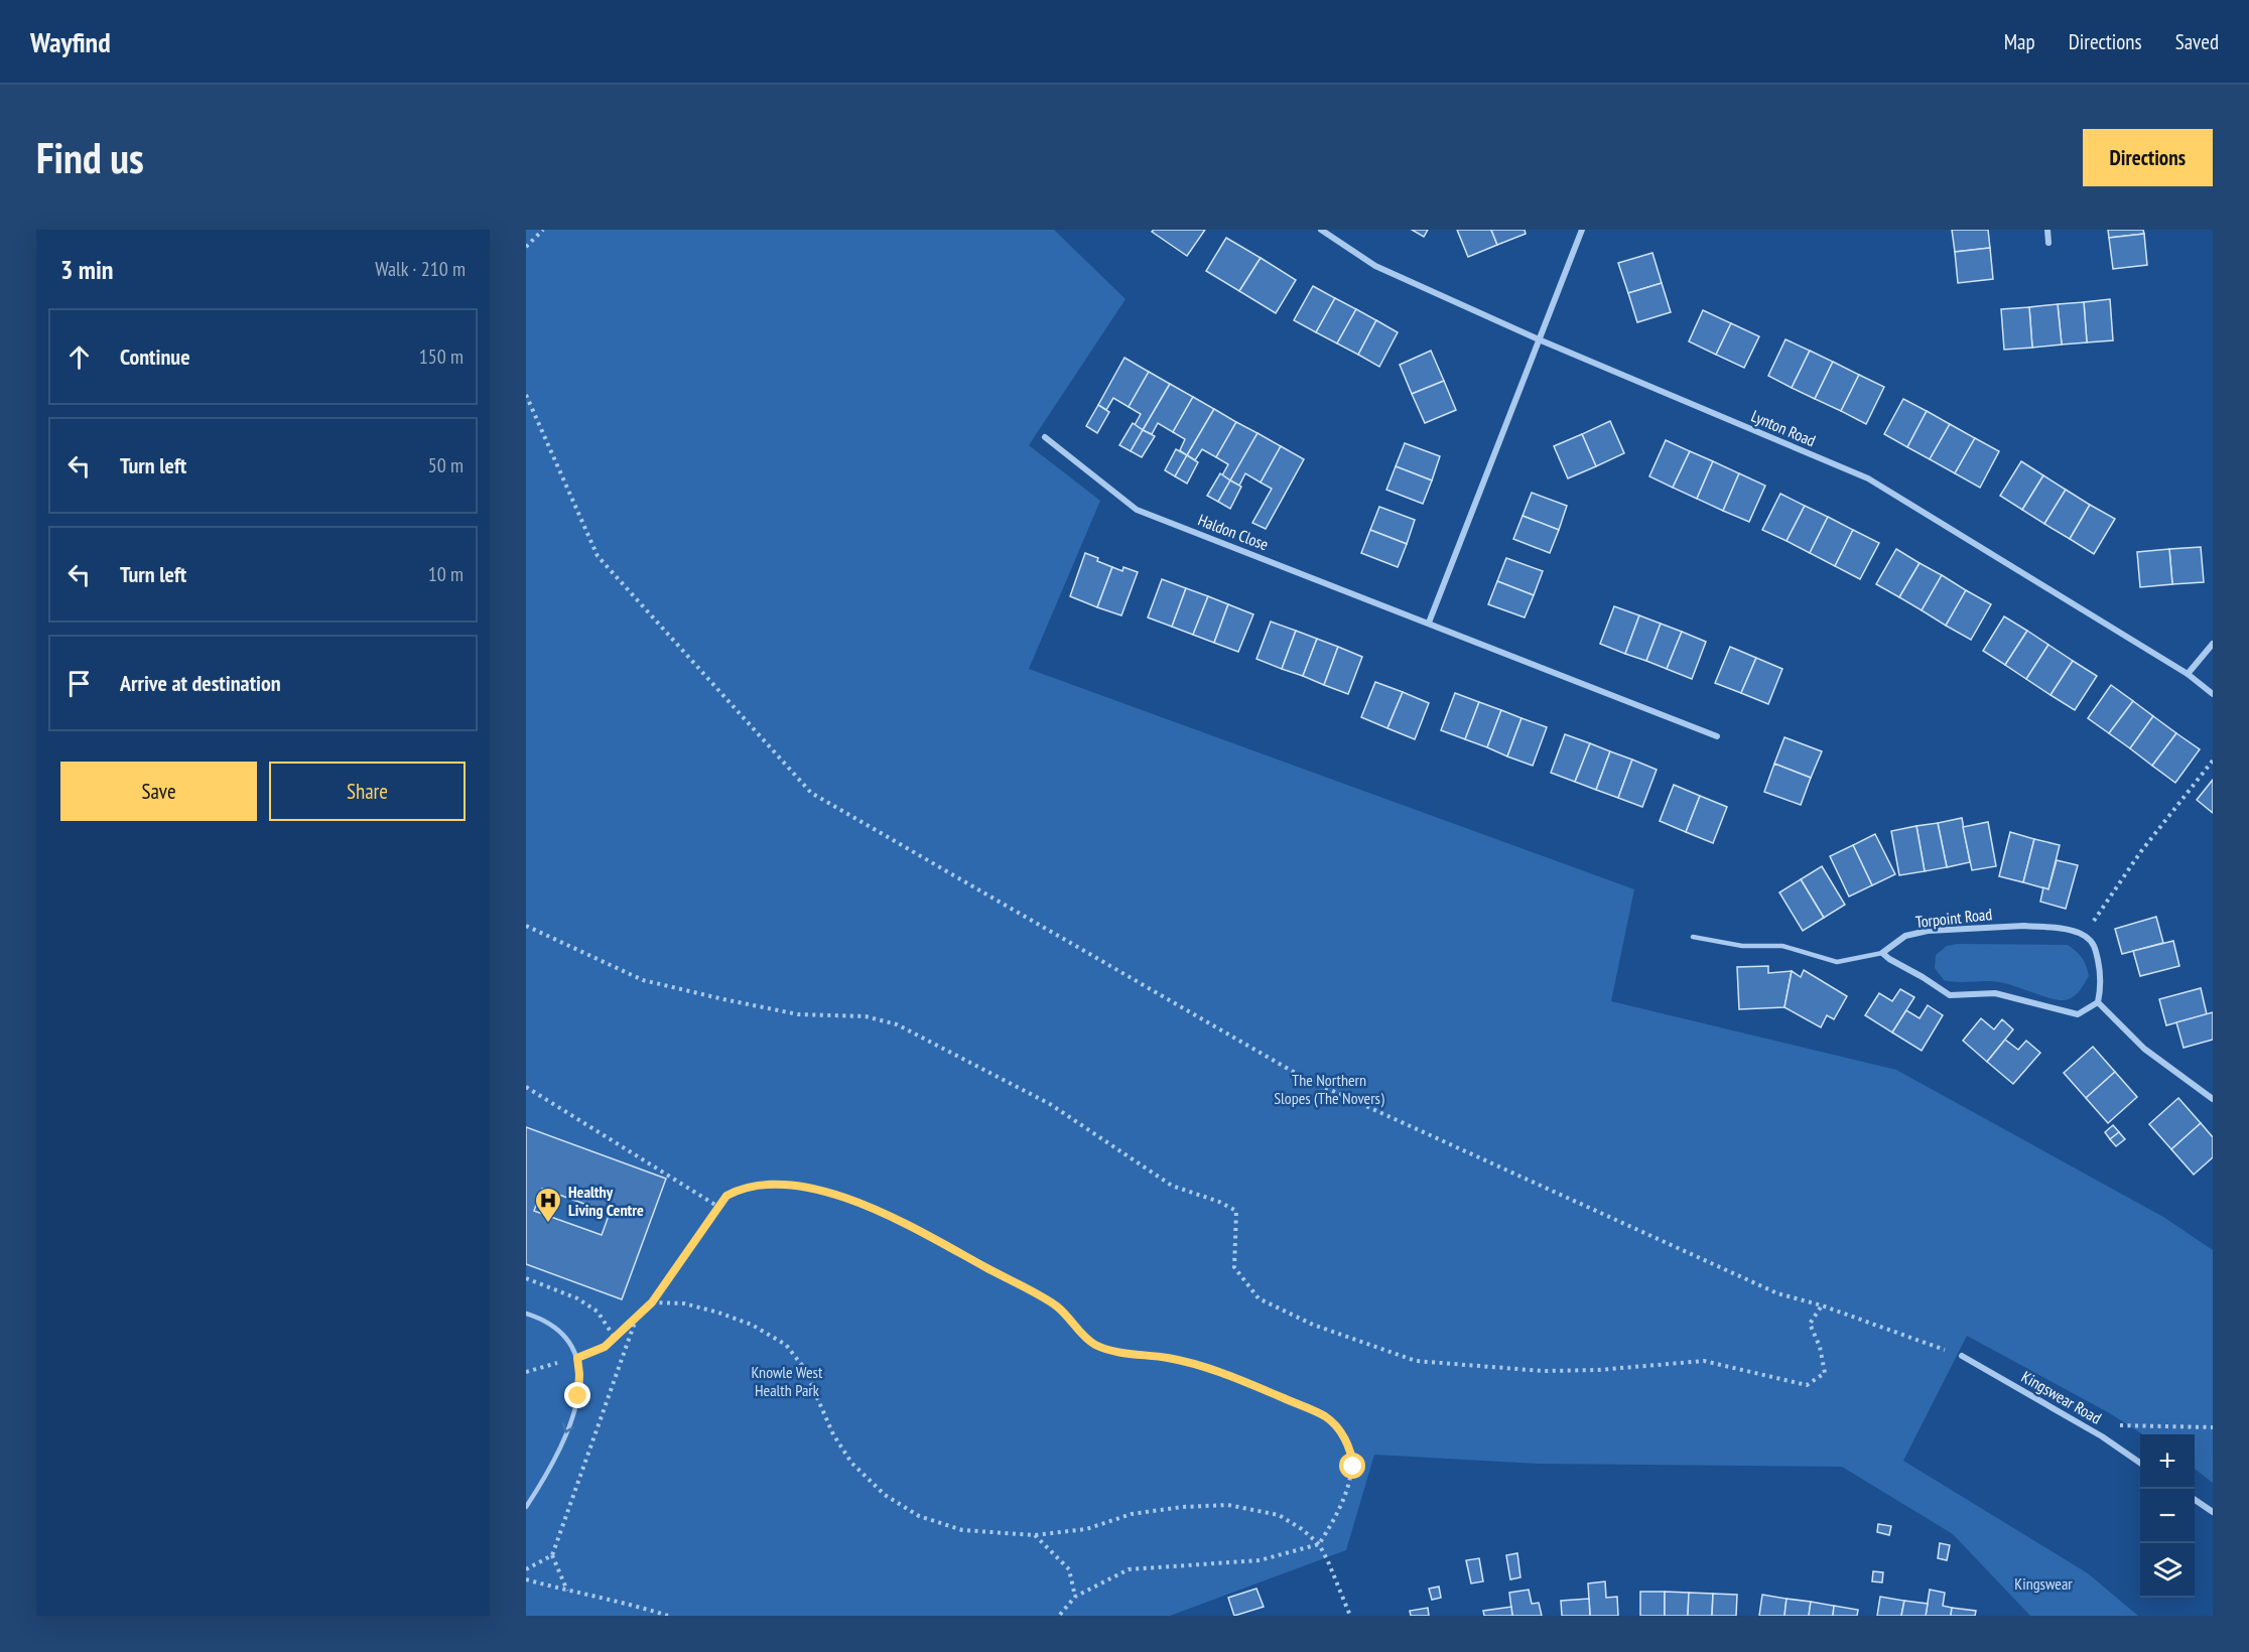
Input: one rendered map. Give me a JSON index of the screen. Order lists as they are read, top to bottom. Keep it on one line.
{"streets":{"street":["Lynton Road","Haldon Close","Torpoint Road","Kingswear Road"]},"parks":["The Northern Slopes (The Novers)","Knowle West Health Park","Kingswear"],"places":{"hospital":["Healthy Living Centre"]},"page":{"header":"Wayfind","nav":["Map","Directions","Saved"],"buttons":["Directions",["Save","Share"]],"title":"Find us","heading":["3 min","Walk · 210 m"],"list":[["Continue","150 m"],["Turn left","50 m"],["Turn left","10 m"],"Arrive at destination"],"map_buttons":["+","−"]}}
